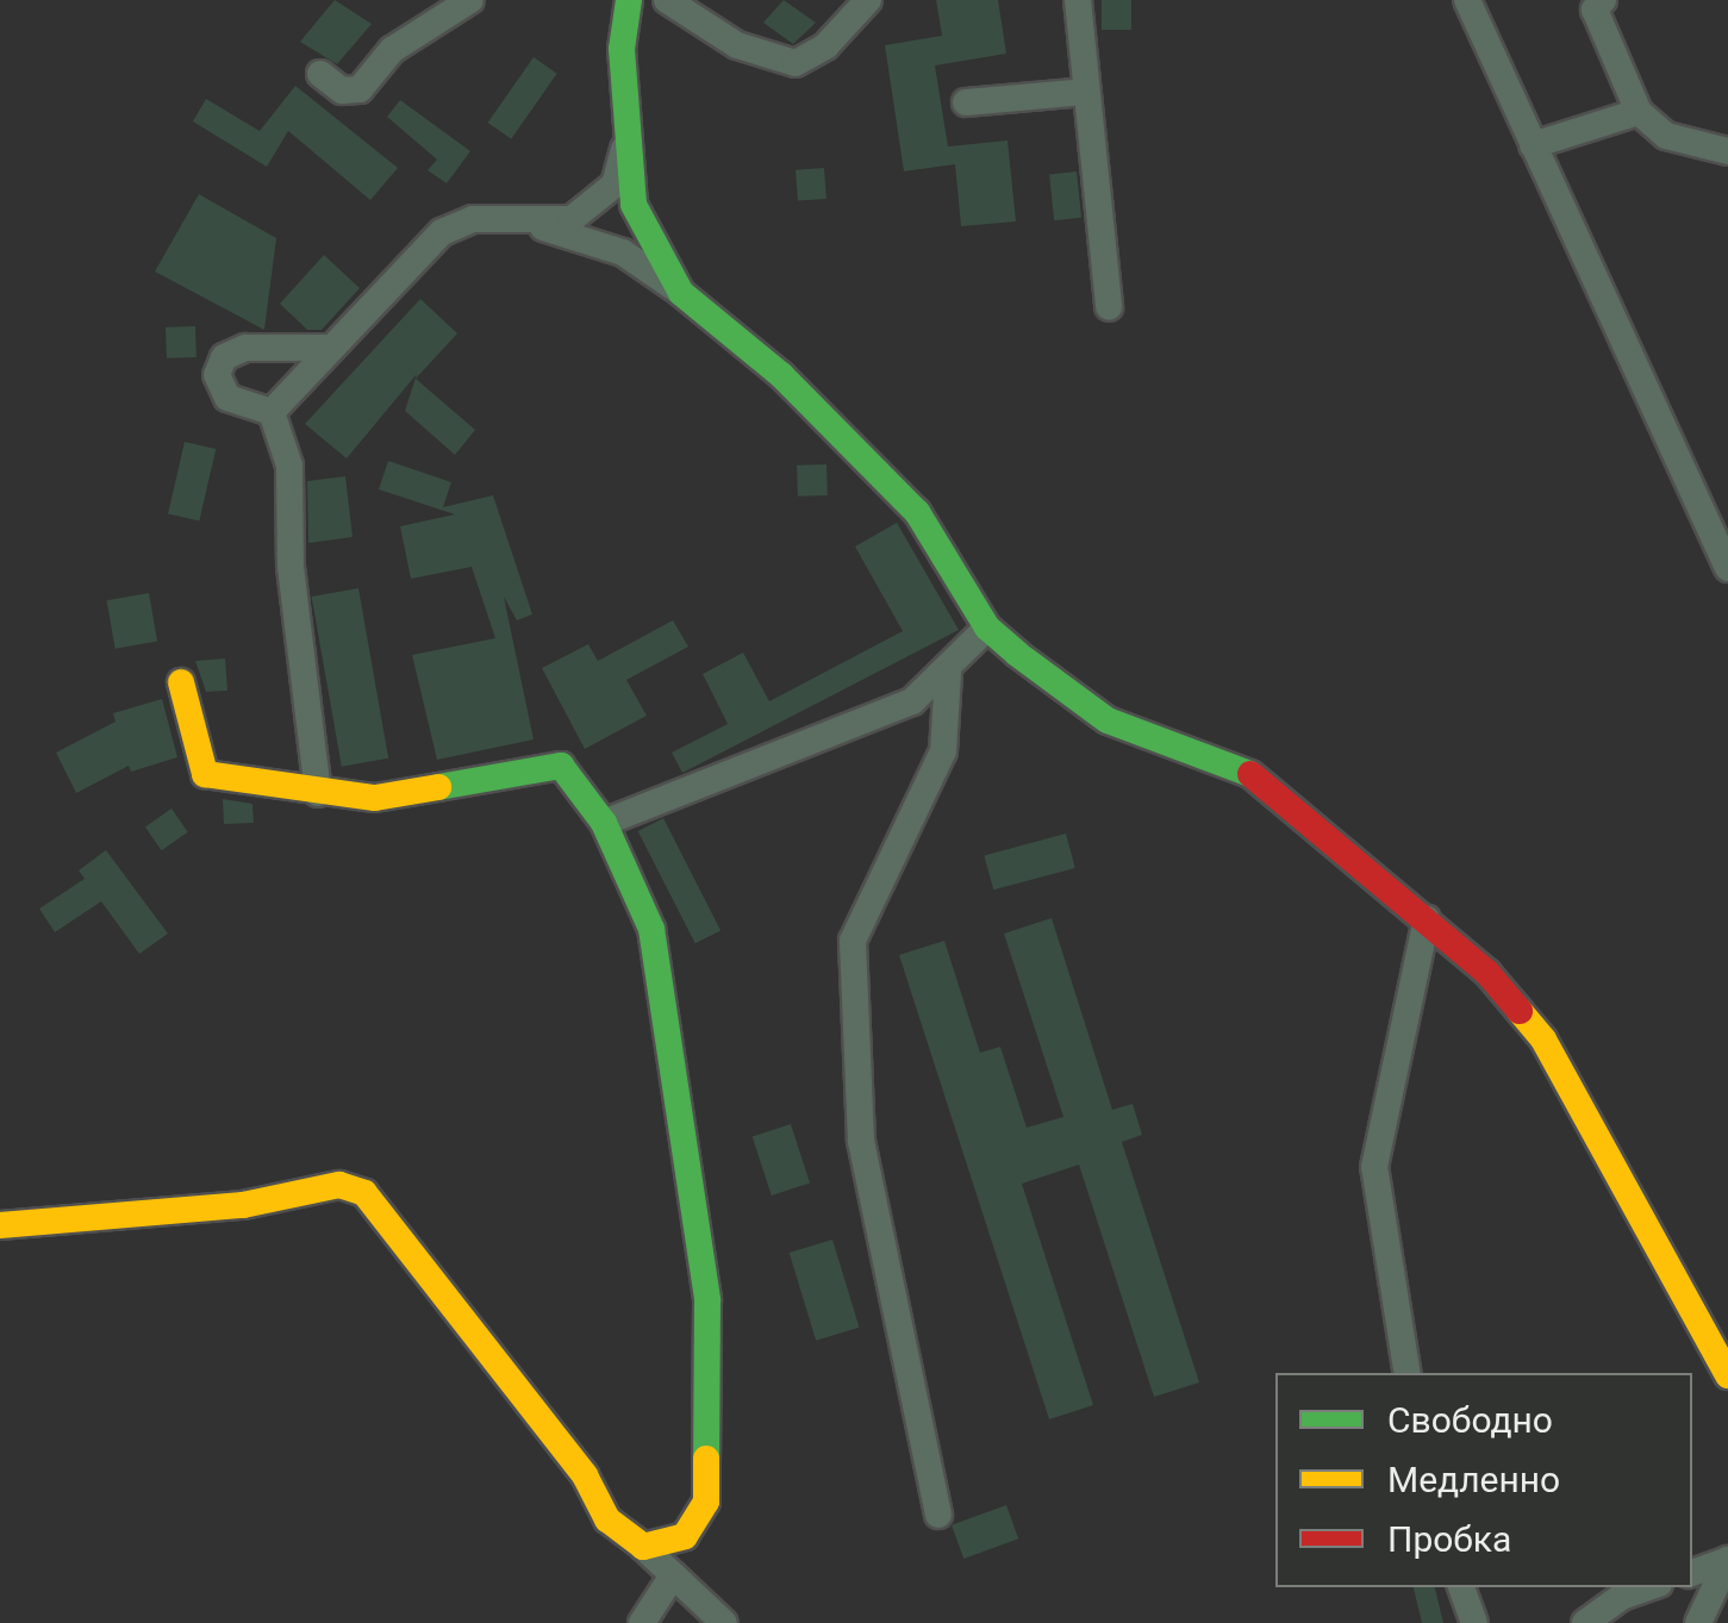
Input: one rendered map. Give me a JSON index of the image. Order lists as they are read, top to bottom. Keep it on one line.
{"legend":["Свободно","Медленно","Пробка"]}
